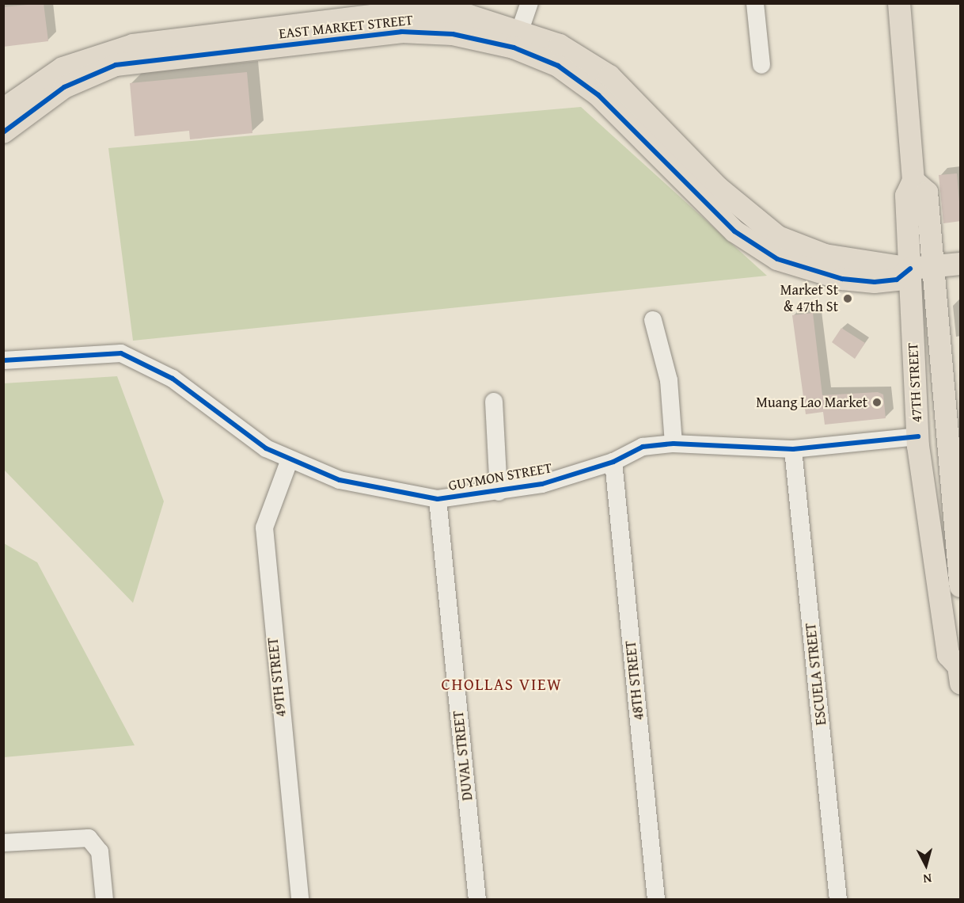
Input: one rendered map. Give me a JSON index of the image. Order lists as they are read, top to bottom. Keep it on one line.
{"streets":{"main road":["EAST MARKET STREET","47TH STREET"],"street":["GUYMON STREET","ESCUELA STREET","49TH STREET","48TH STREET","DUVAL STREET"]},"crossings":[["EAST MARKET STREET","47TH STREET"],["47TH STREET","GUYMON STREET"],["GUYMON STREET","ESCUELA STREET"],["GUYMON STREET","49TH STREET"],["GUYMON STREET","48TH STREET"],["GUYMON STREET","DUVAL STREET"]],"districts":["CHOLLAS VIEW"],"places":["Market St & 47th St","Muang Lao Market"],"north":"bottom"}
